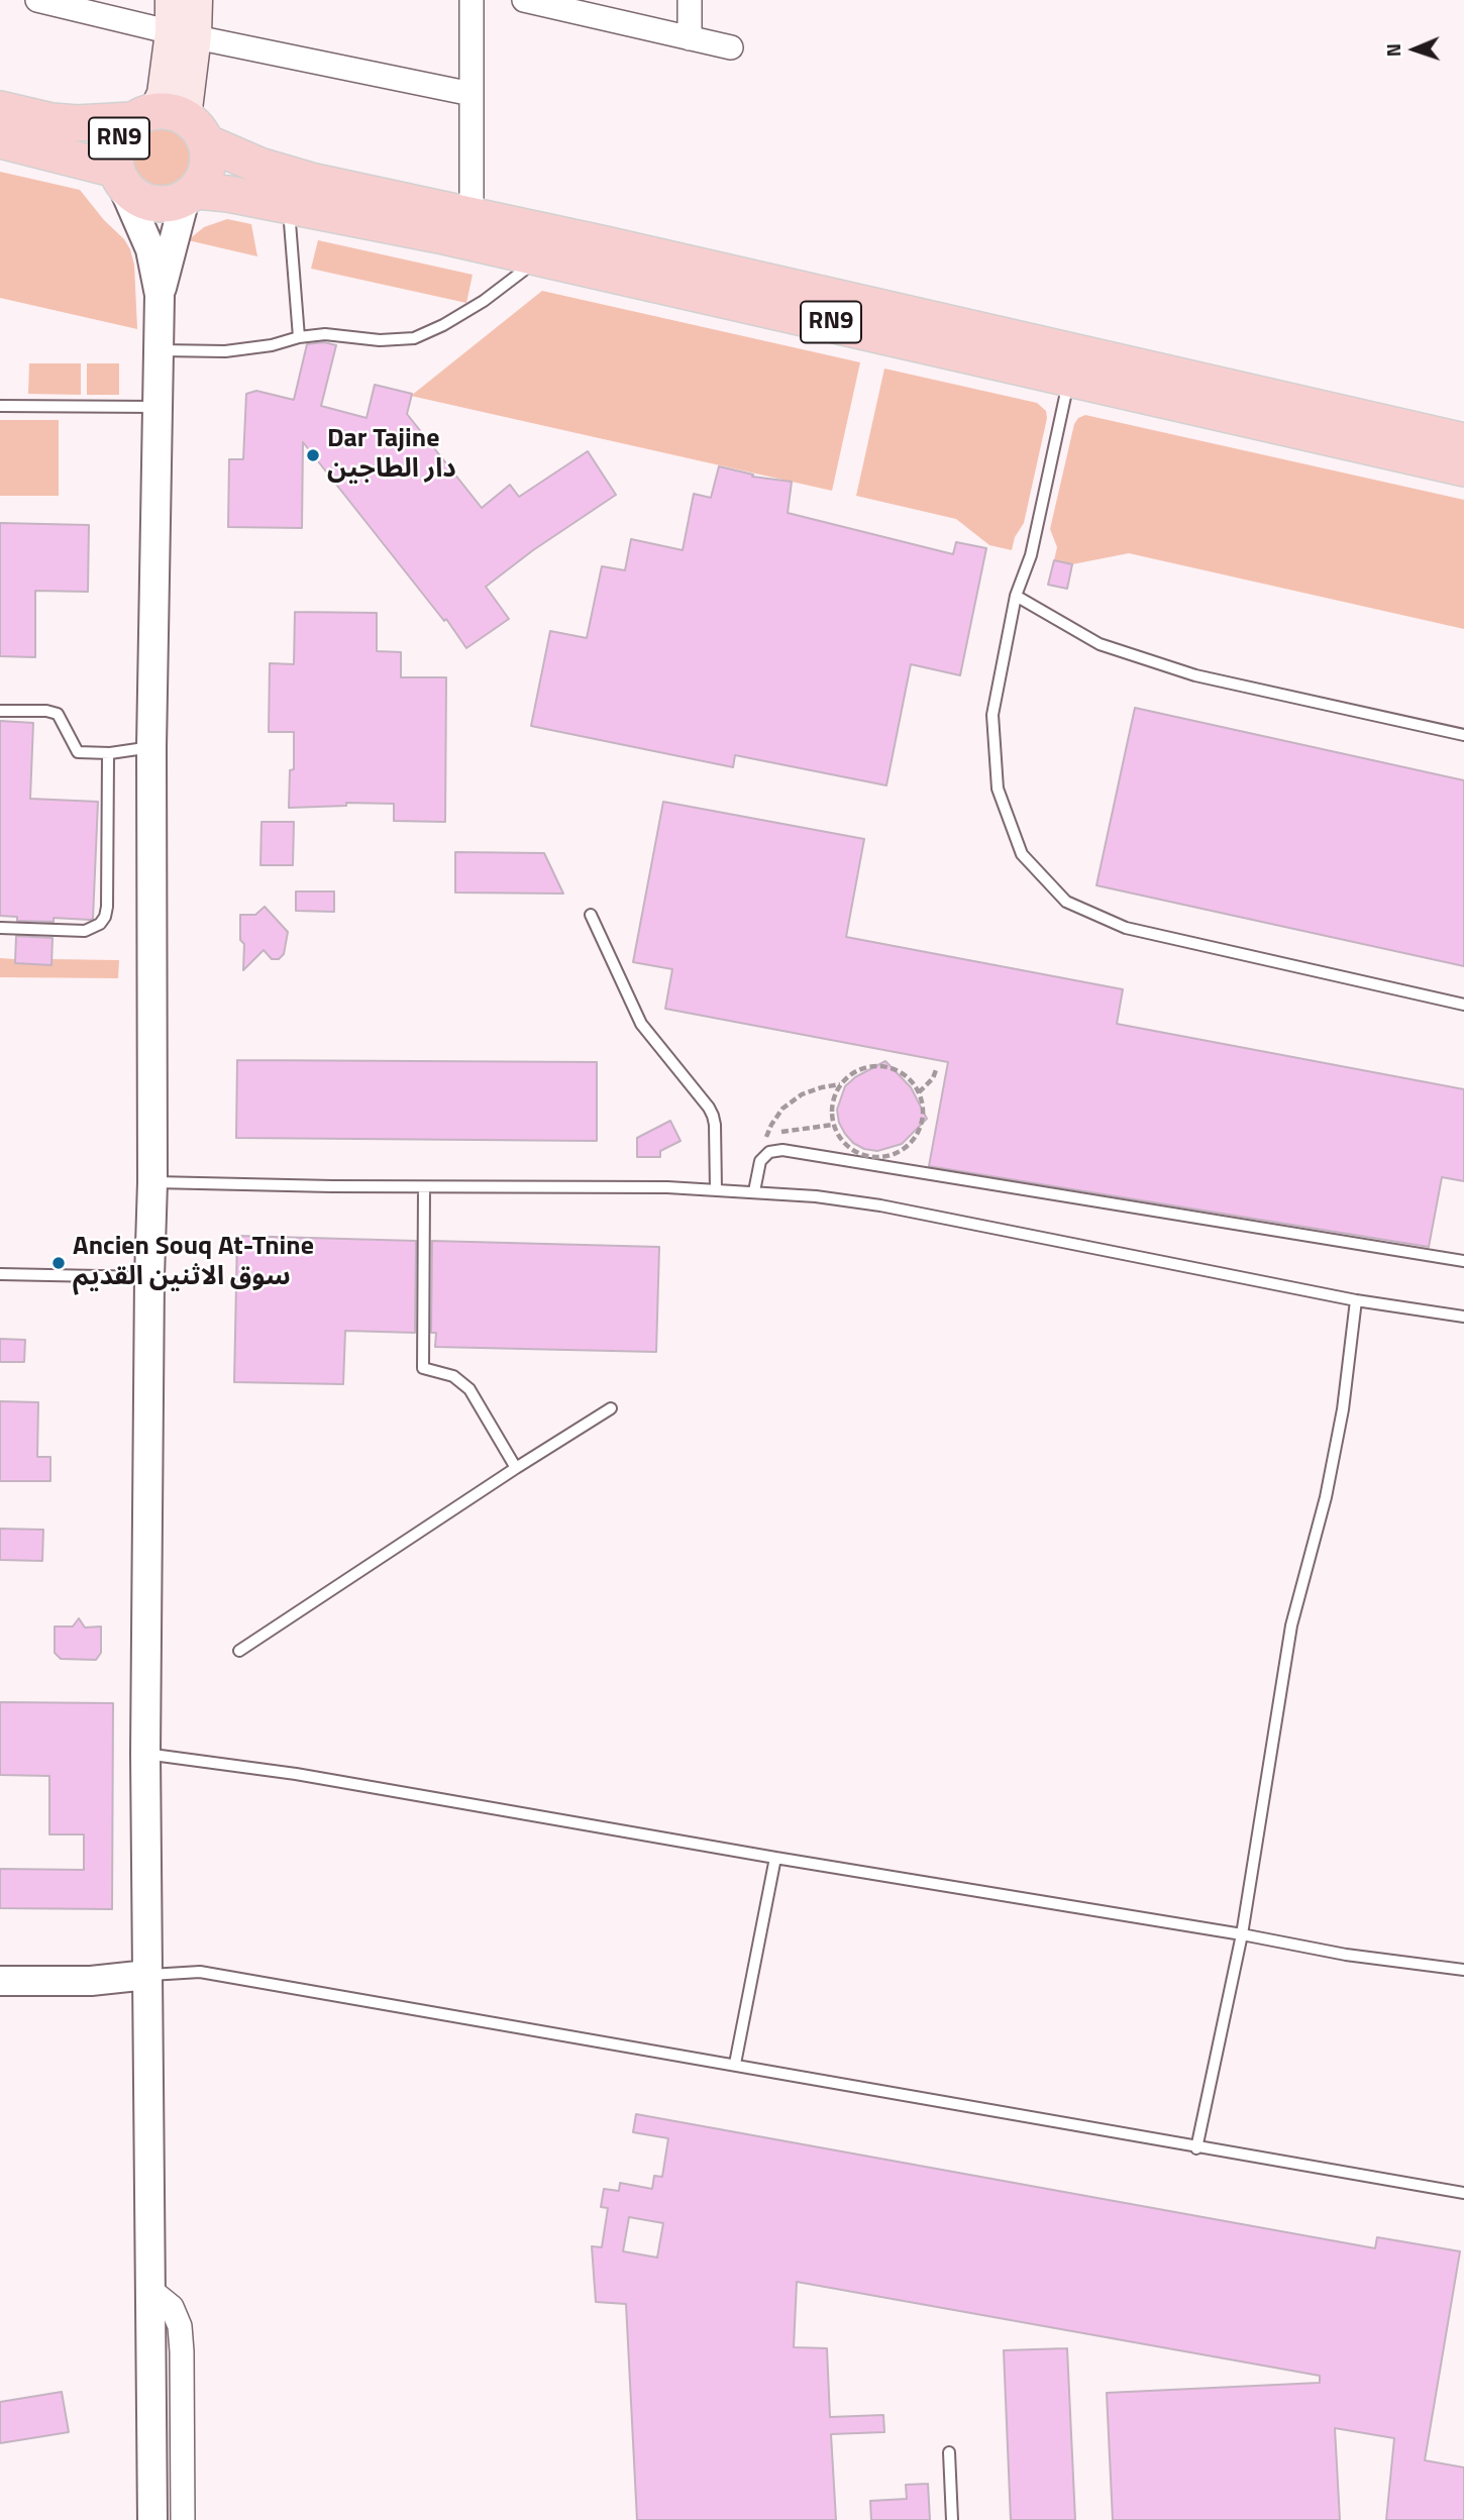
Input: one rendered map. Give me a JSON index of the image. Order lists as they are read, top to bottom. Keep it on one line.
{"streets":{"main road":["RN9"]},"places":["Dar Tajine دار الطاجين","Ancien Souq At-Tnine سوق الاثنين القديم"],"north":"left"}
